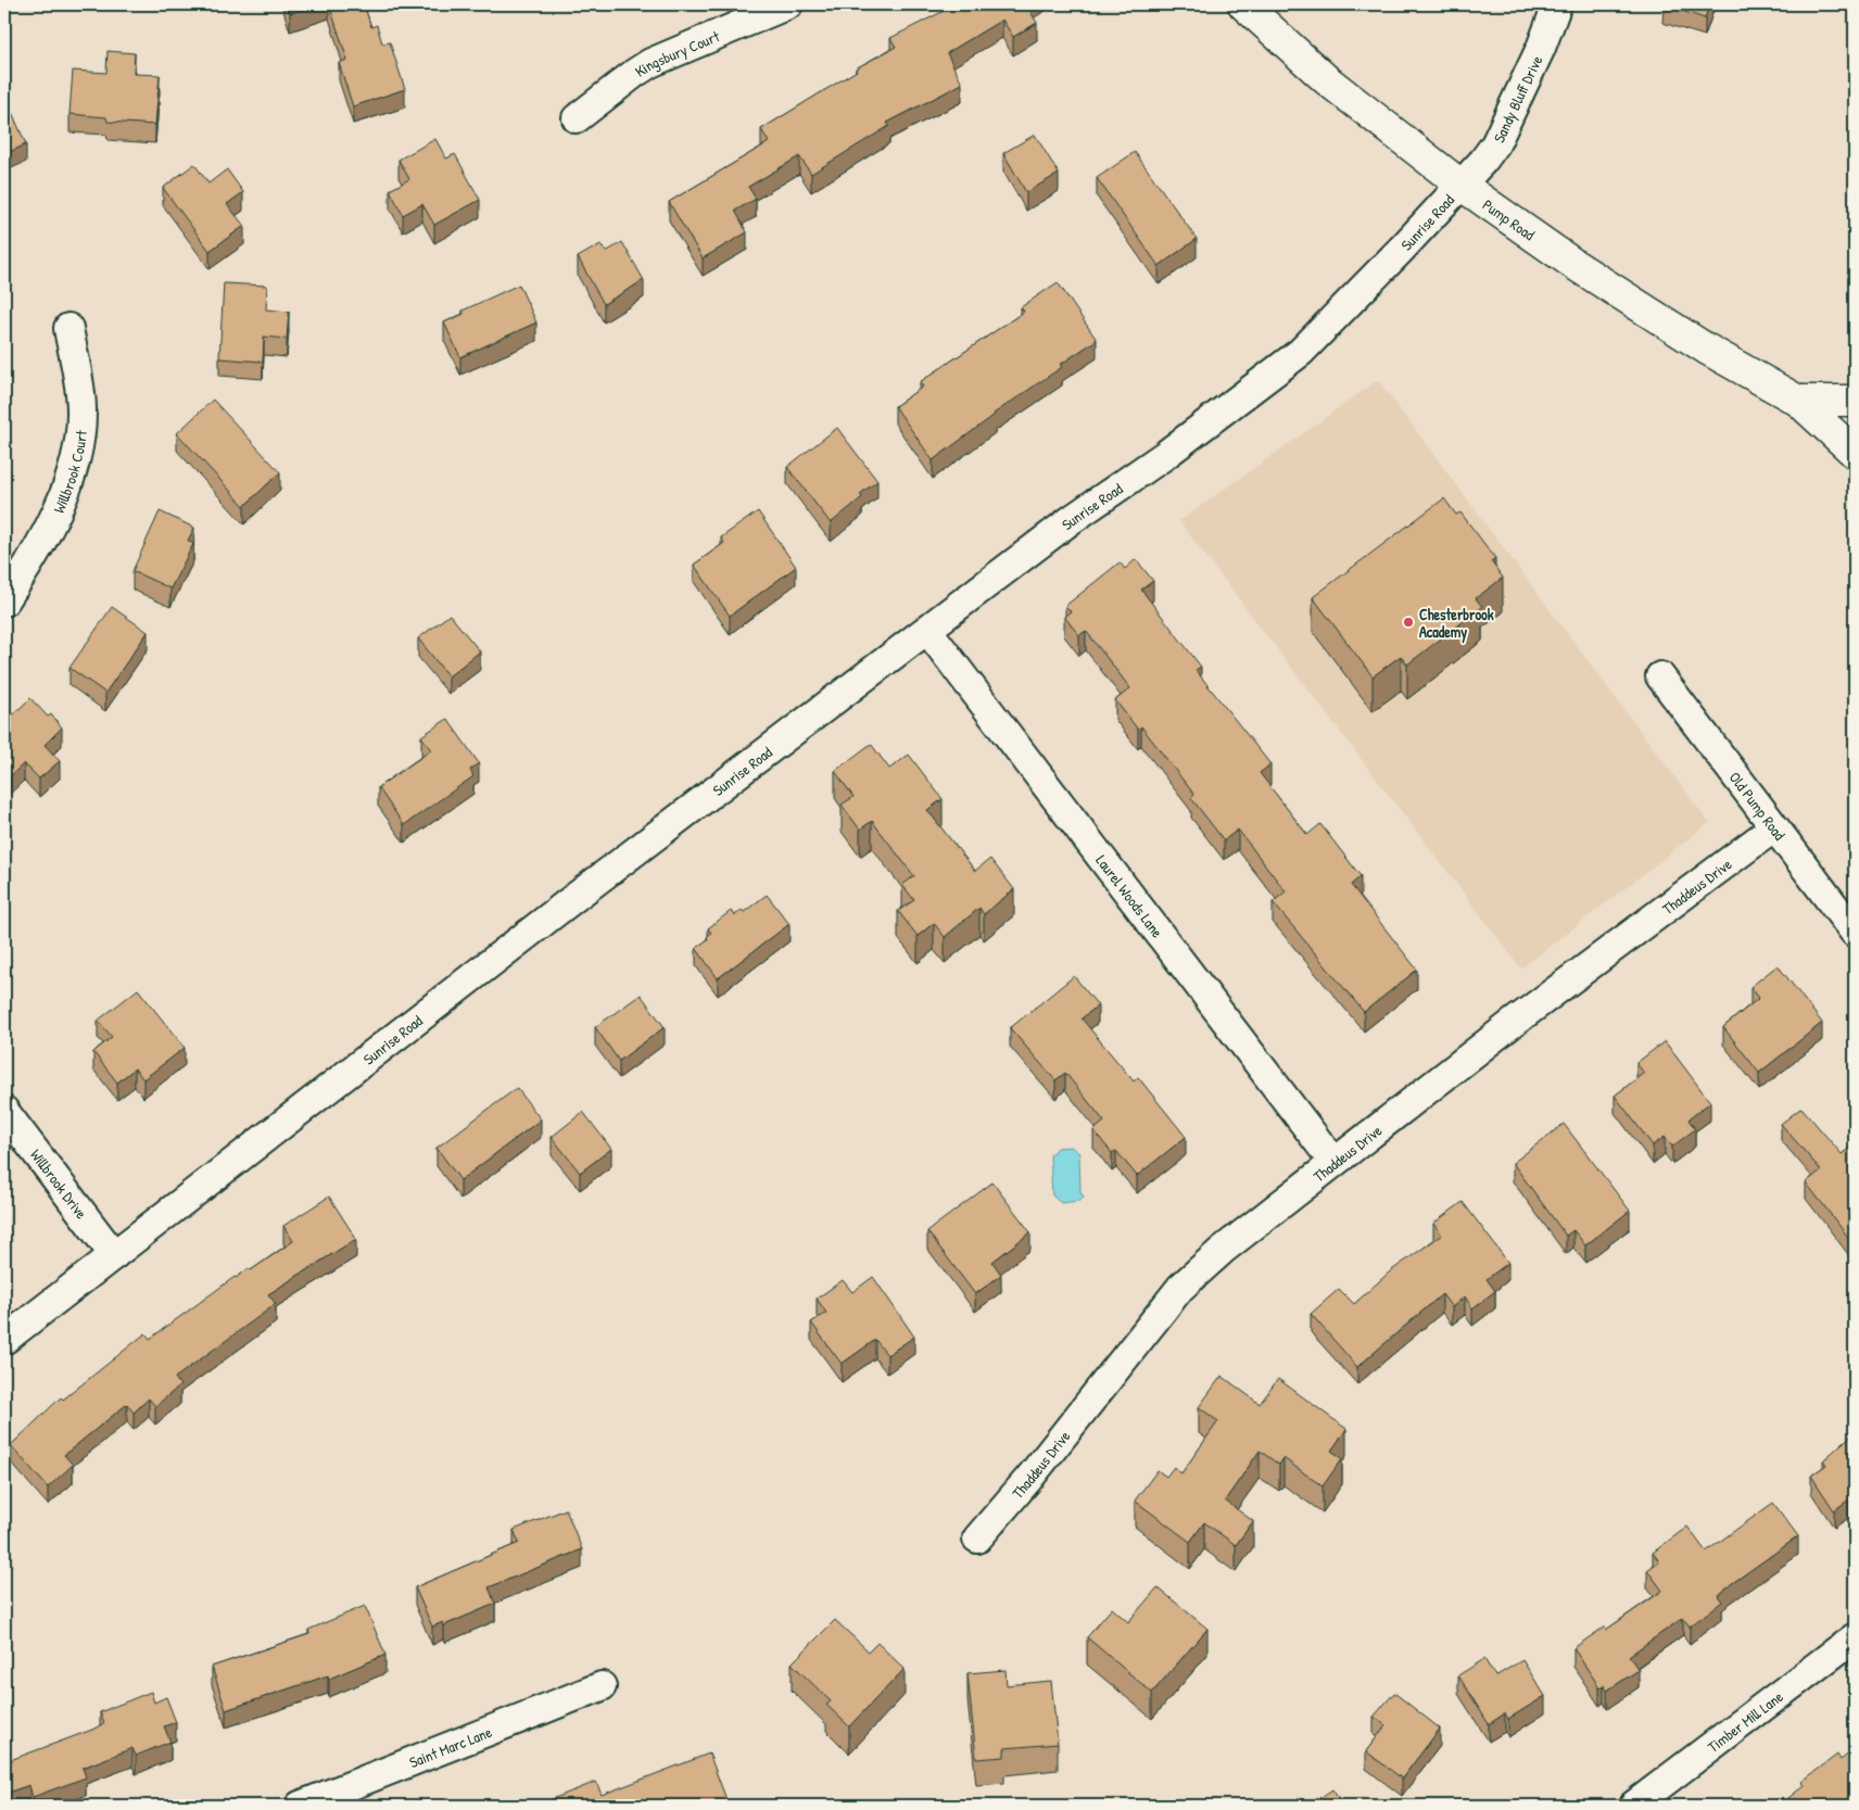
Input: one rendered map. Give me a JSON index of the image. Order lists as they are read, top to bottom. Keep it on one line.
{"streets":{"main road":["Pump Road"],"street":["Kingsbury Court","Sandy Bluff Drive","Sunrise Road","Willbrook Court","Old Pump Road","Thaddeus Drive","Laurel Woods Lane","Willbrook Drive","Timber Mill Lane","Saint Marc Lane"]},"crossings":[["Sandy Bluff Drive","Pump Road"],["Sandy Bluff Drive","Sunrise Road"],["Pump Road","Sunrise Road"],["Sunrise Road","Laurel Woods Lane"],["Sunrise Road","Willbrook Drive"],["Old Pump Road","Thaddeus Drive"],["Thaddeus Drive","Laurel Woods Lane"]],"places":["Chesterbrook Academy"]}
